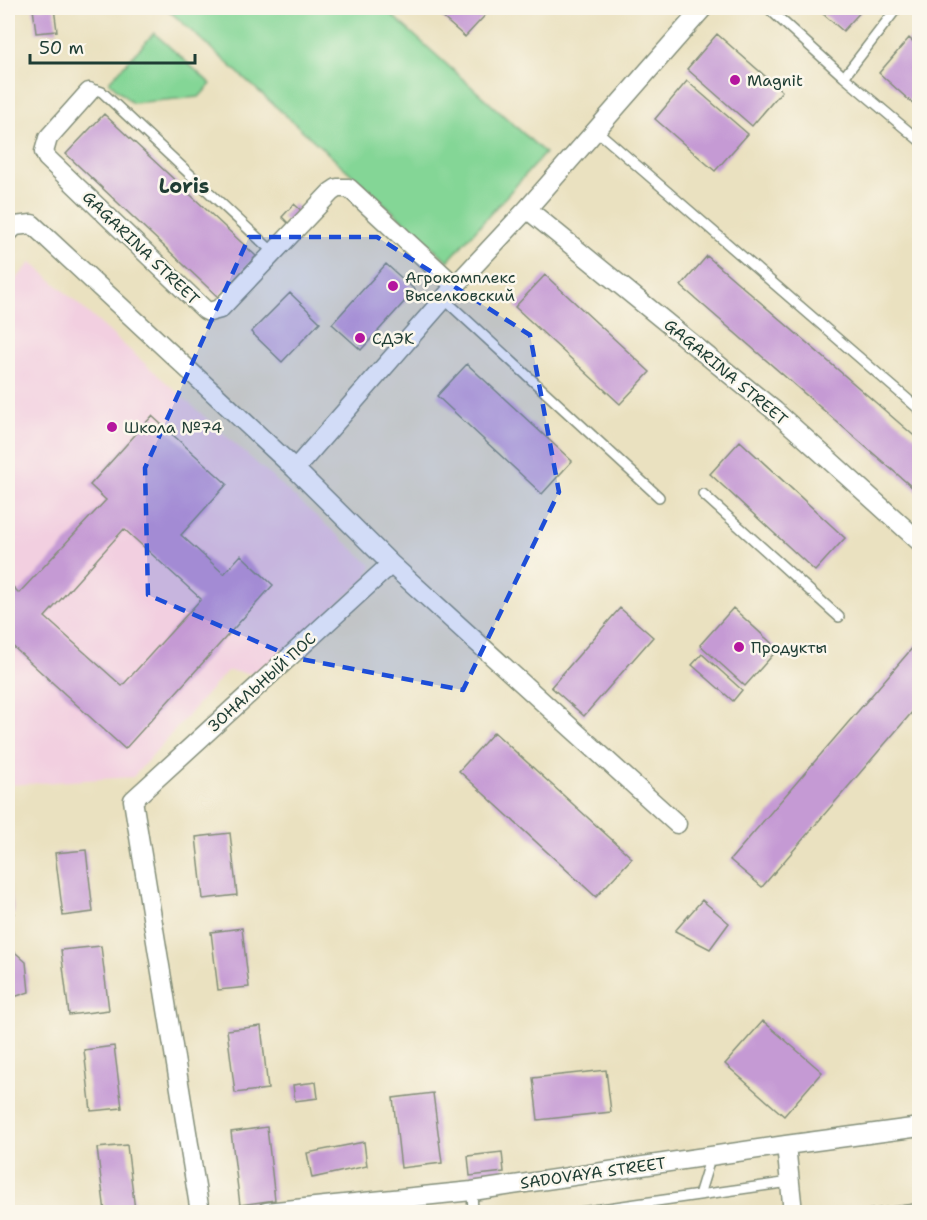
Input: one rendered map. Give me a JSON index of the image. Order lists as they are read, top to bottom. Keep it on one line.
{"streets":{"street":["GAGARINA STREET","ЗОНАЛЬНЫЙ ПОС","SADOVAYA STREET"]},"districts":["Loris"],"places":["Magnit","Агрокомплекс Выселковский","СДЭК","Школа №74","Продукты"],"scale_bar":"50 m"}
